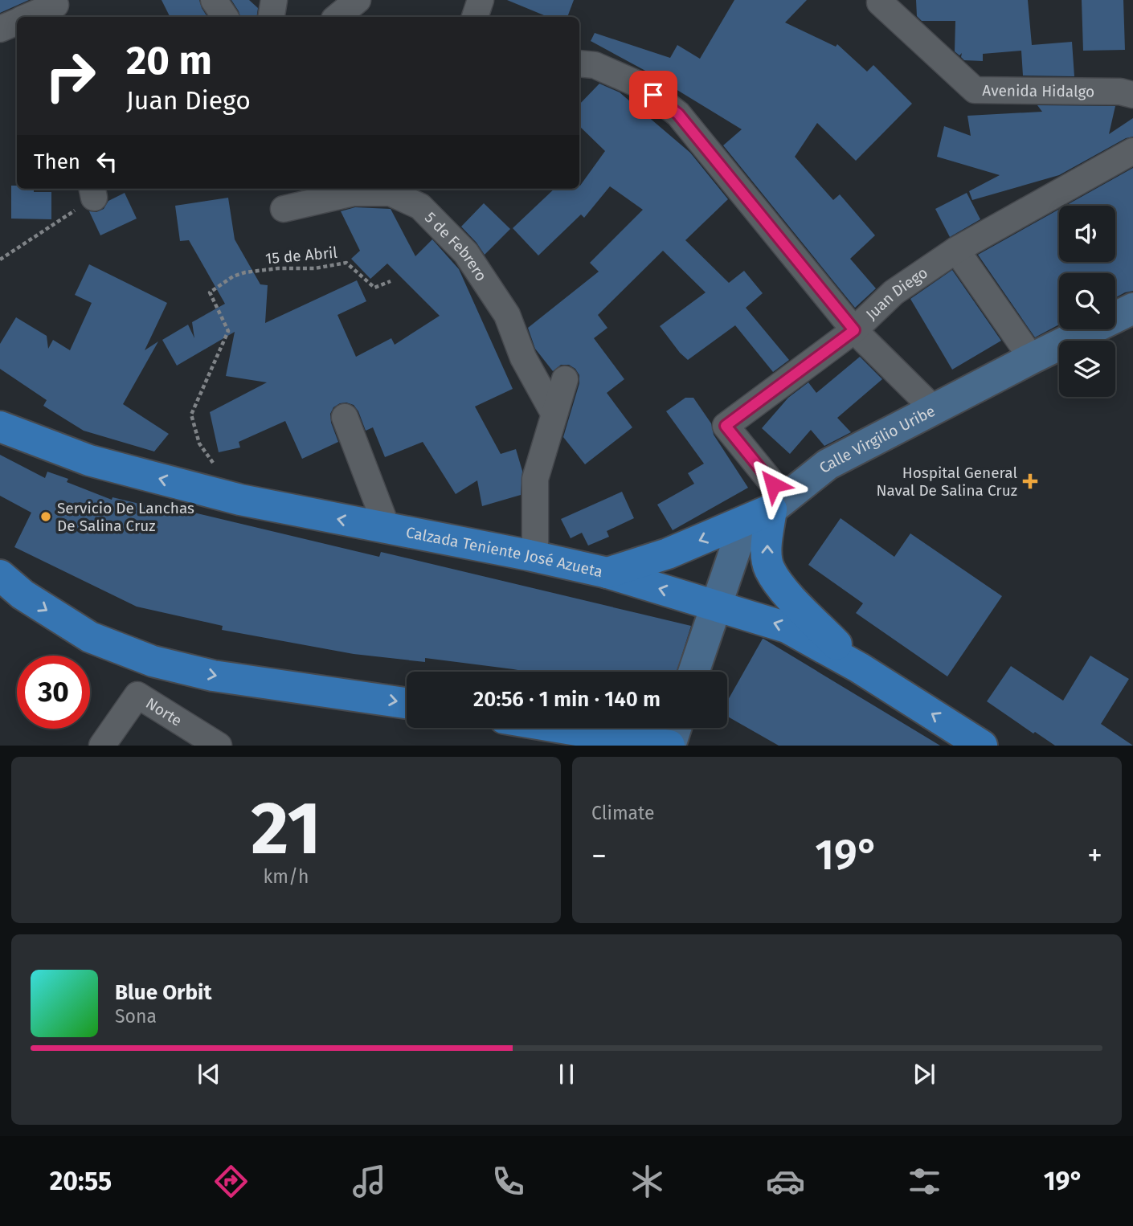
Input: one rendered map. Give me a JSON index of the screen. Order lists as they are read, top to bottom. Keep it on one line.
{"streets":{"main road":["Calzada Teniente José Azueta"],"street":["Avenida Hidalgo","5 de Febrero","Juan Diego","Calle Virgilio Uribe","Norte"],"path":["15 de Abril"]},"crossings":[["15 de Abril","Calzada Teniente José Azueta"],["Juan Diego","Calle Virgilio Uribe"],["Calle Virgilio Uribe","Calzada Teniente José Azueta"]],"places":{"health":["Hospital General Naval De Salina Cruz"],"other":["Servicio De Lanchas De Salina Cruz"]},"page":{"turn":["20 m","Juan Diego"],"then":"Then","limit":"30","trip":"20:56 · 1 min · 140 m","tile":[["21","km/h"],"Climate"],"heat":["−","19°","+"],"song":["Blue Orbit","Sona"],"tabs":["20:55","19°"]}}
